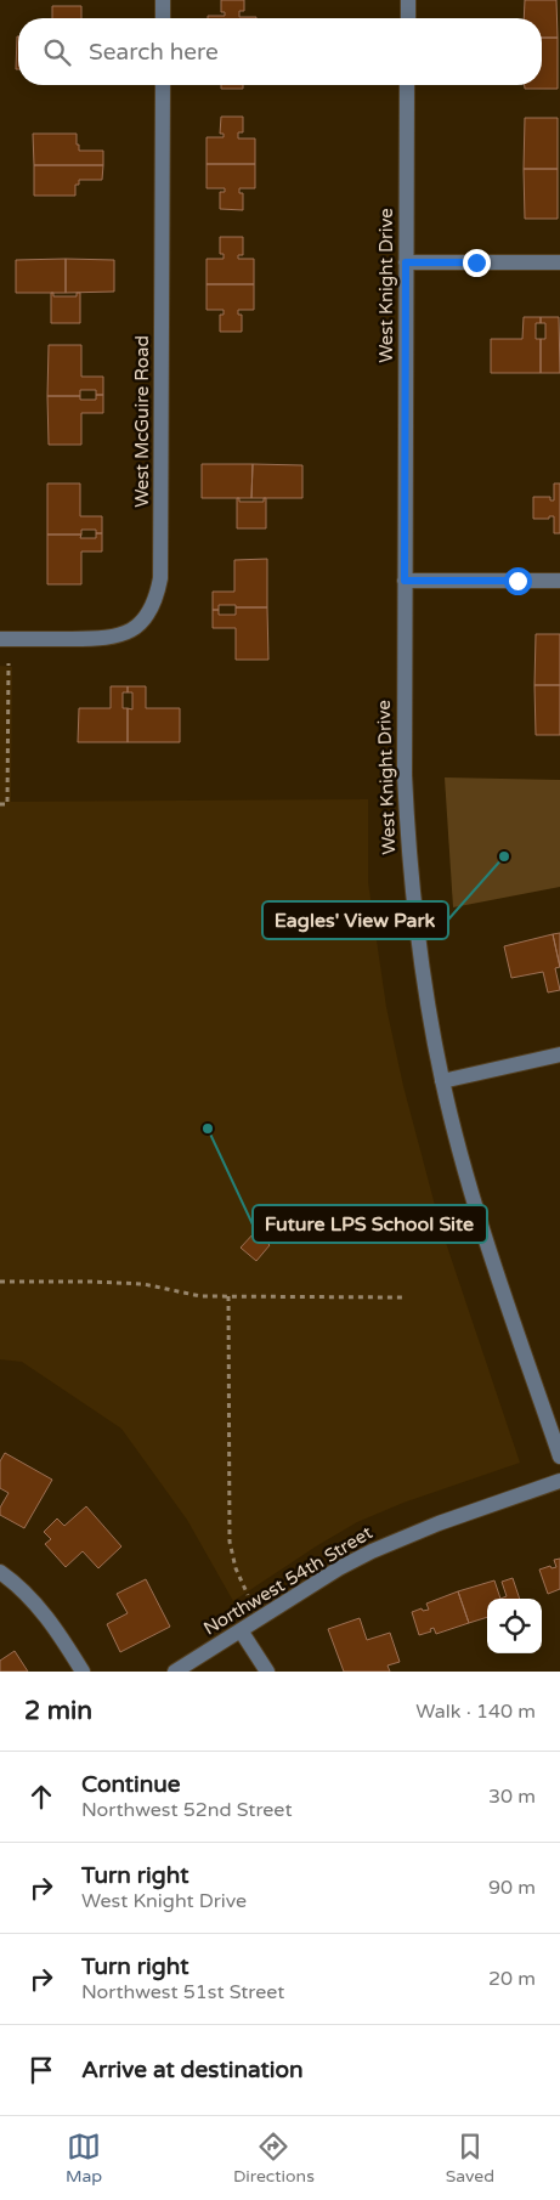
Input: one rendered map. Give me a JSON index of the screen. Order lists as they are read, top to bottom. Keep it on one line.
{"streets":{"street":["West Knight Drive","West McGuire Road","Northwest 54th Street"]},"places":["Eagles' View Park","Future LPS School Site"],"page":{"search":"Search here","heading":["2 min","Walk · 140 m"],"list":[["Continue","Northwest 52nd Street","30 m"],["Turn right","West Knight Drive","90 m"],["Turn right","Northwest 51st Street","20 m"],"Arrive at destination"],"nav":["Map","Directions","Saved"]}}
